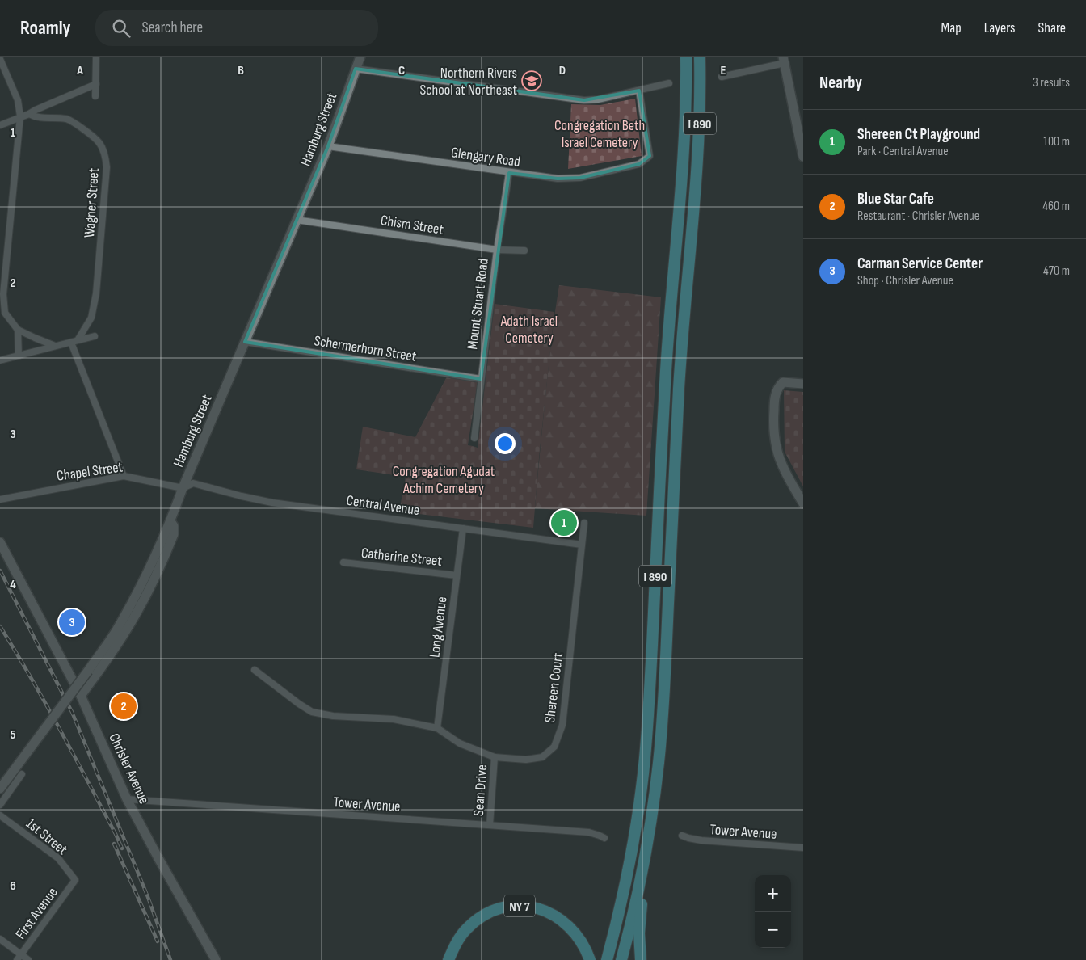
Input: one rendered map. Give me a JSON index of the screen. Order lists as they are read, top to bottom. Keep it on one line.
{"streets":{"highway":["I 890","NY 7"],"main road":["Hamburg Street","Chrisler Avenue"],"street":["Glengary Road","Wagner Street","Chism Street","Mount Stuart Road","Schermerhorn Street","Chapel Street","Central Avenue","Catherine Street","Long Avenue","Shereen Court","Sean Drive","Tower Avenue","1st Street","First Avenue"]},"crossings":[["Hamburg Street","Glengary Road"],["Hamburg Street","Chism Street"],["Hamburg Street","Schermerhorn Street"],["Hamburg Street","Chapel Street"],["Hamburg Street","Central Avenue"],["Glengary Road","Mount Stuart Road"],["Chism Street","Mount Stuart Road"],["Mount Stuart Road","Schermerhorn Street"],["Chapel Street","Central Avenue"],["Central Avenue","Long Avenue"],["Central Avenue","Shereen Court"],["Catherine Street","Long Avenue"],["Long Avenue","Shereen Court"],["Shereen Court","Sean Drive"],["Chrisler Avenue","Tower Avenue"],["Sean Drive","Tower Avenue"],["1st Street","First Avenue"]],"parks":["Congregation Beth Israel Cemetery","Adath Israel Cemetery","Congregation Agudat Achim Cemetery"],"places":{"school or university":["Northern Rivers School at Northeast"]},"page":{"header":"Roamly","search":"Search here","nav":["Map","Layers","Share"],"heading":["Nearby","3 results"],"list":[{"mark":"1","name":"Shereen Ct Playground","note":"Park · Central Avenue","value":"100 m"},{"mark":"2","name":"Blue Star Cafe","note":"Restaurant · Chrisler Avenue","value":"460 m"},{"mark":"3","name":"Carman Service Center","note":"Shop · Chrisler Avenue","value":"470 m"}],"pins":["1","3","2"],"map_buttons":["+","−"]},"grid":{"columns":["A","B","C","D","E"],"rows":["1","2","3","4","5","6"]}}
